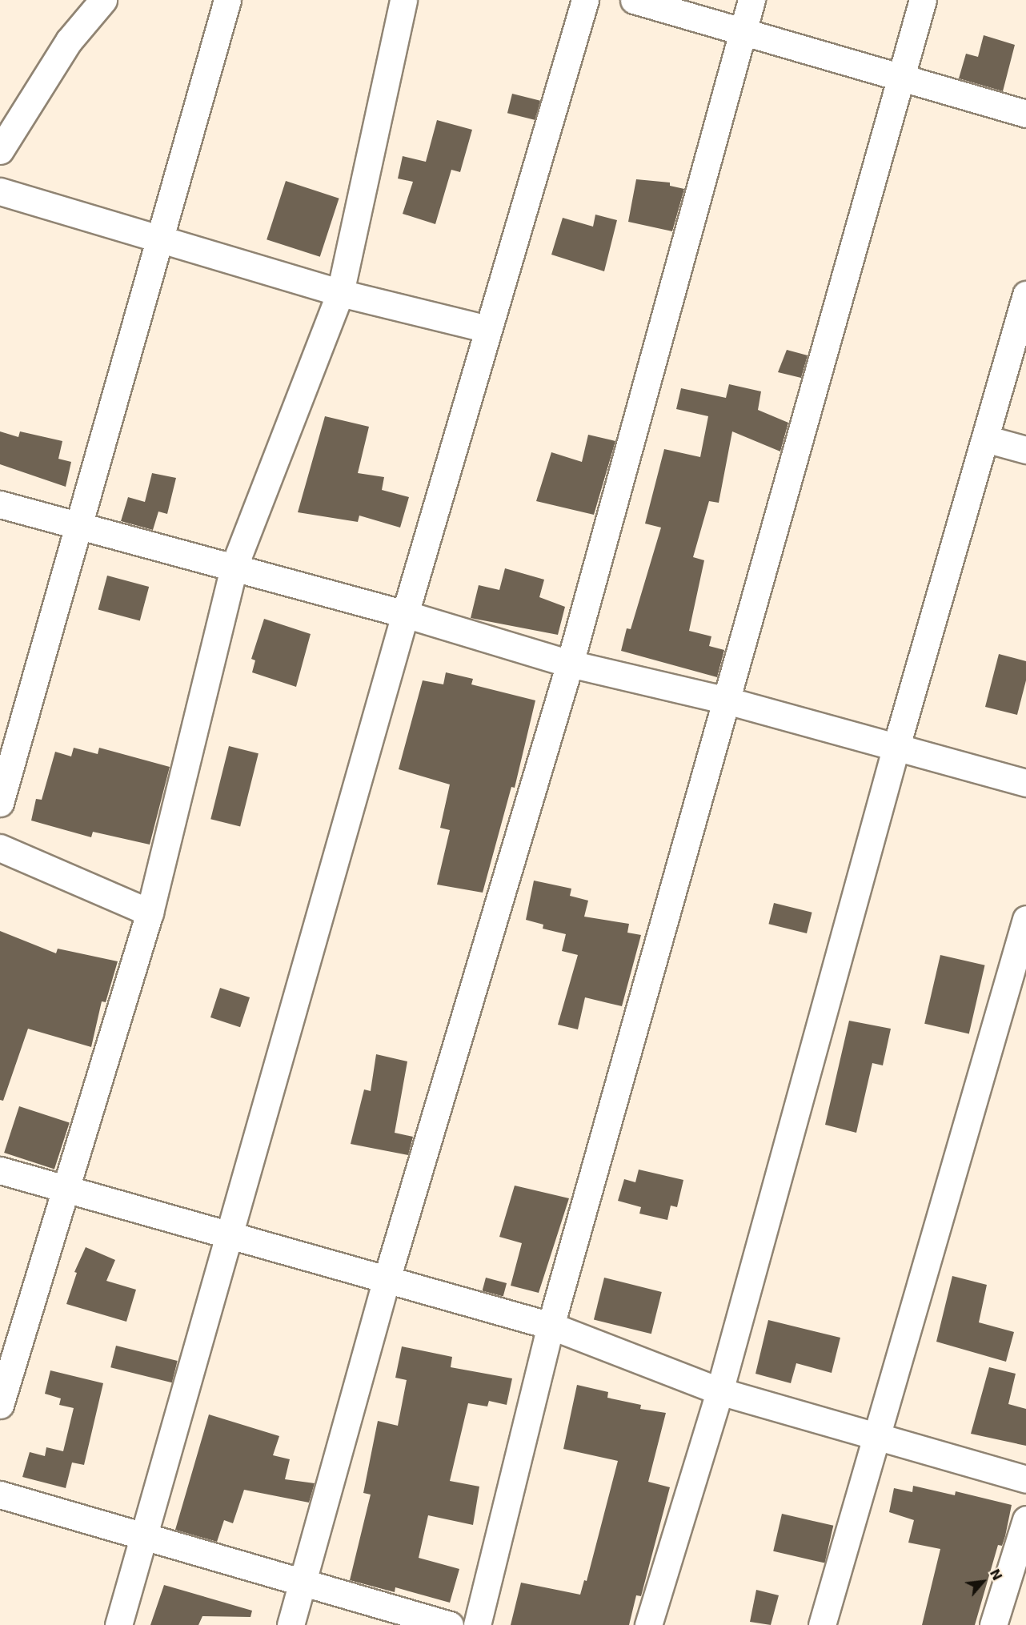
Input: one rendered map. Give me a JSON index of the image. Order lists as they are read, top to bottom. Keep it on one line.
{"north":"top right"}
